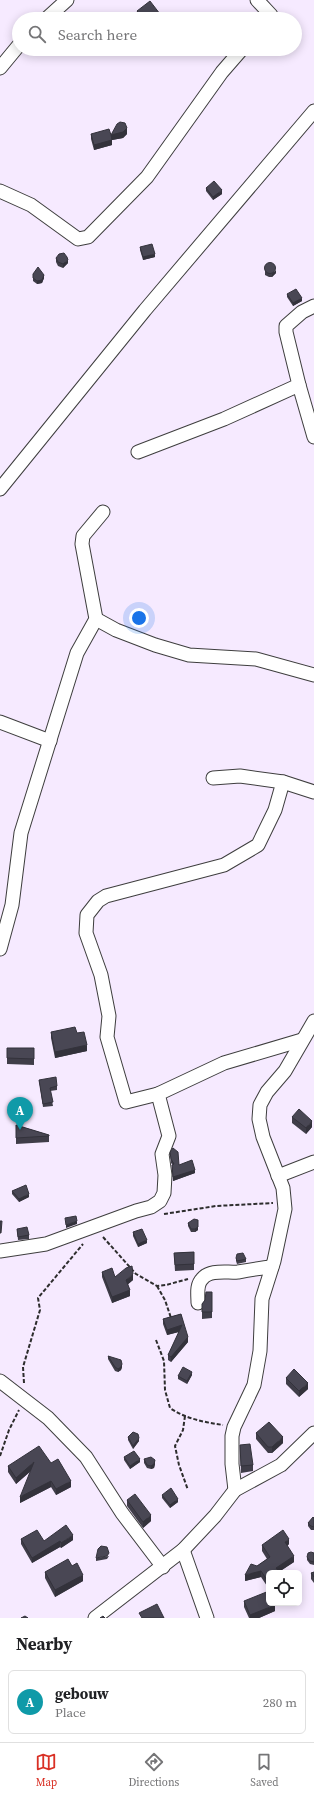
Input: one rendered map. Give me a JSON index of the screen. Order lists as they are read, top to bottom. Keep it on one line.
{"page":{"search":"Search here","pins":"A","heading":"Nearby","list":[{"mark":"A","name":"gebouw","note":"Place","value":"280 m"}],"nav":["Map","Directions","Saved"]}}
